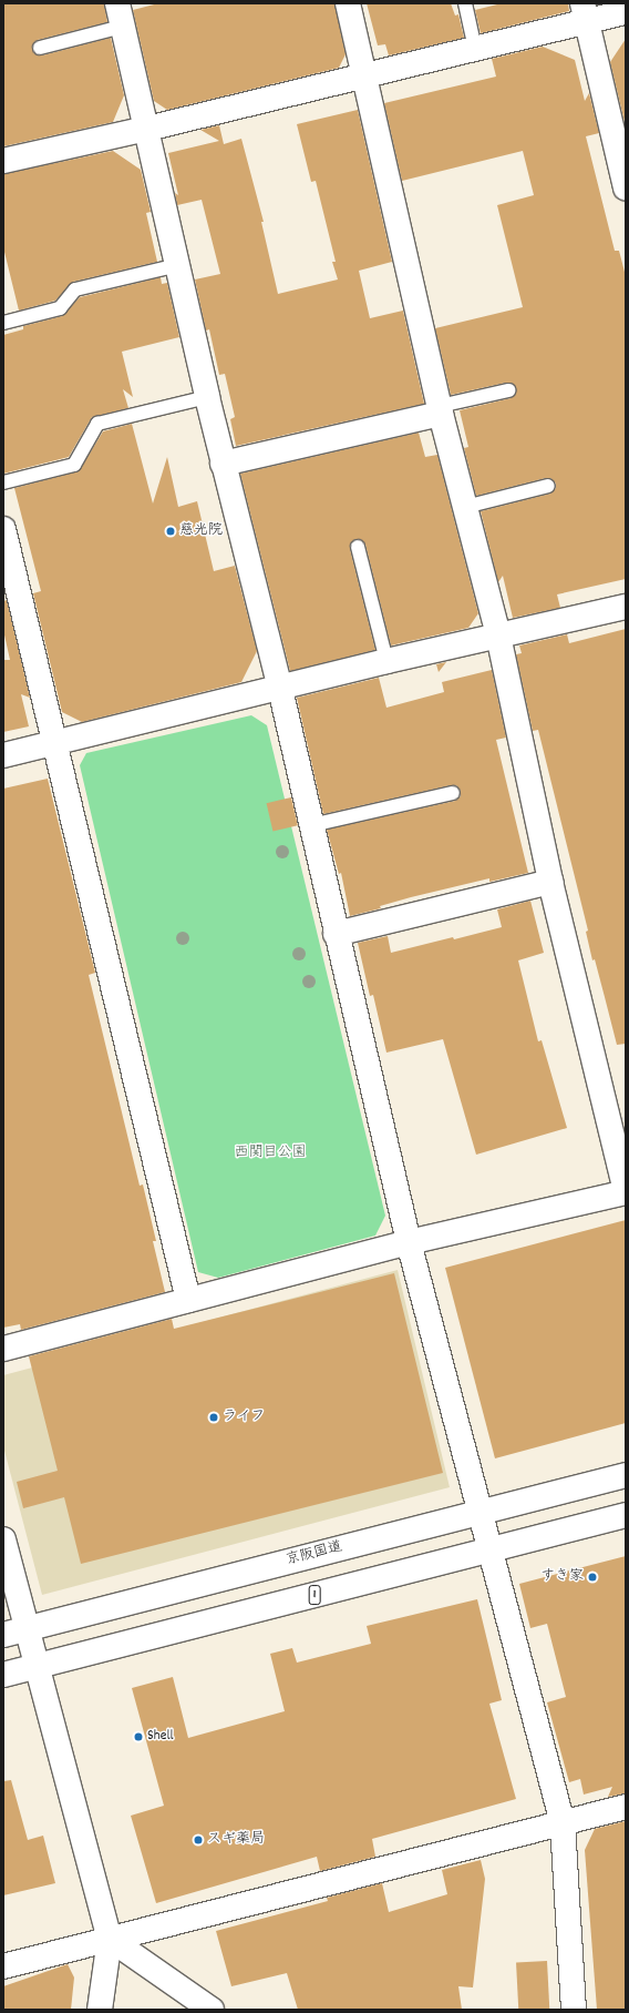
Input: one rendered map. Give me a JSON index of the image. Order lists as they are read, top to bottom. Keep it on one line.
{"streets":{"main road":["京阪国道","1"]},"parks":["西関目公園"],"places":["慈光院","ライフ","すき家","Shell","スギ薬局"]}
